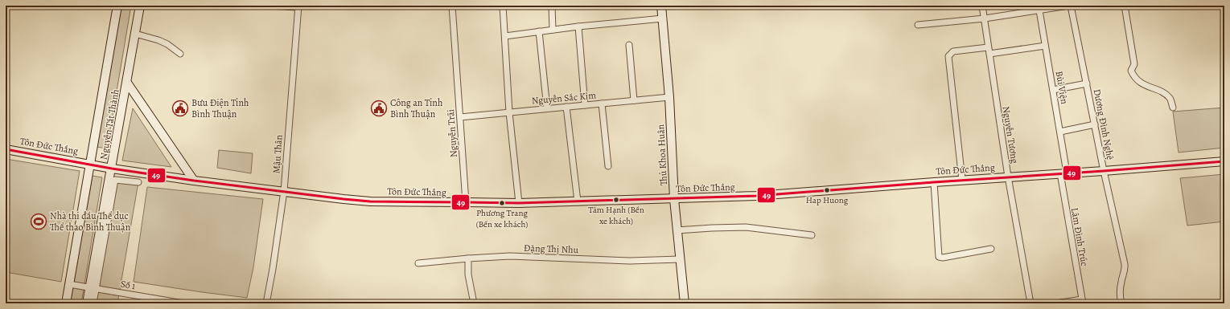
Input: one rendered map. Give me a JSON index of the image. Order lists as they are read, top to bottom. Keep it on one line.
{"streets":{"street":["Bùi Viện","Nguyễn Sắc Kim","Nguyễn Tất Thành","Dương Đình Nghệ","Nguyễn Trãi","Nguyễn Tương","Tôn Đức Thắng","Mậu Thân","Thủ Khoa Huân","Lâm Đình Trúc","Đặng Thị Nhu","Số 1"]},"crossings":[["Bùi Viện","Tôn Đức Thắng"],["Bùi Viện","Lâm Đình Trúc"],["Nguyễn Sắc Kim","Nguyễn Trãi"],["Nguyễn Sắc Kim","Thủ Khoa Huân"],["Nguyễn Tất Thành","Tôn Đức Thắng"],["Nguyễn Tất Thành","Số 1"],["Dương Đình Nghệ","Tôn Đức Thắng"],["Nguyễn Trãi","Tôn Đức Thắng"],["Nguyễn Tương","Tôn Đức Thắng"],["Tôn Đức Thắng","Mậu Thân"],["Tôn Đức Thắng","Thủ Khoa Huân"],["Tôn Đức Thắng","Lâm Đình Trúc"],["Thủ Khoa Huân","Đặng Thị Nhu"]],"places":{"public building":["Bưu Điện Tỉnh Bình Thuận","Công an Tỉnh Bình Thuận"],"other":["Hap Huong","Tâm Hạnh (Bến xe khách)","Phương Trang (Bến xe khách)"],"sports":["Nhà thi đấu Thể dục Thể thao Bình Thuận"]},"lines":["transit line 49"]}
